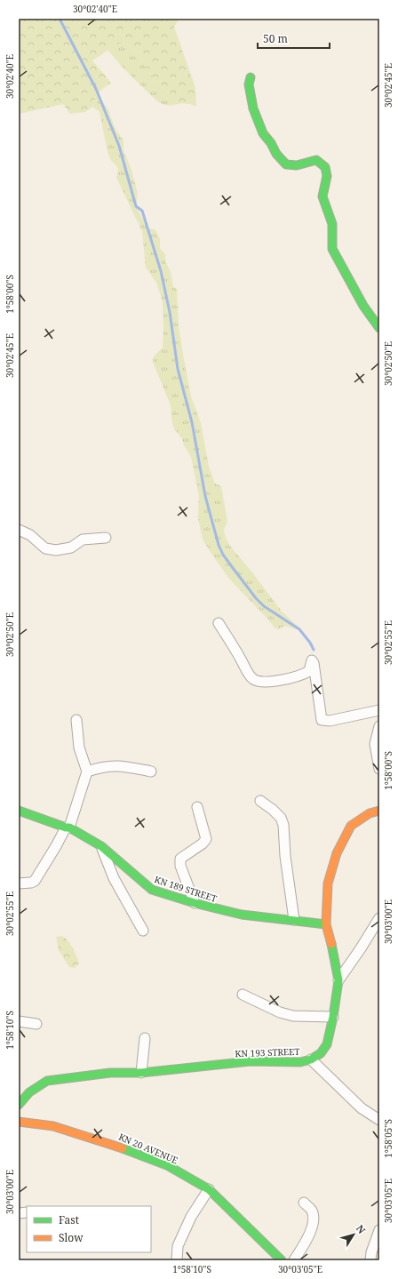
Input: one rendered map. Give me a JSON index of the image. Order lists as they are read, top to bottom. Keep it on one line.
{"streets":{"street":["KN 189 STREET","KN 193 STREET","KN 20 AVENUE"]},"crossings":[["KN 189 STREET","KN 193 STREET"]],"legend":["Fast","Slow"],"scale_bar":"50 m","north":"top right","coordinates":["30°02'40\"E","30°02'45\"E","1°58'00\"S","30°02'50\"E","30°02'55\"E","30°03'00\"E","1°58'10\"S","1°58'05\"S","30°03'05\"E"]}
